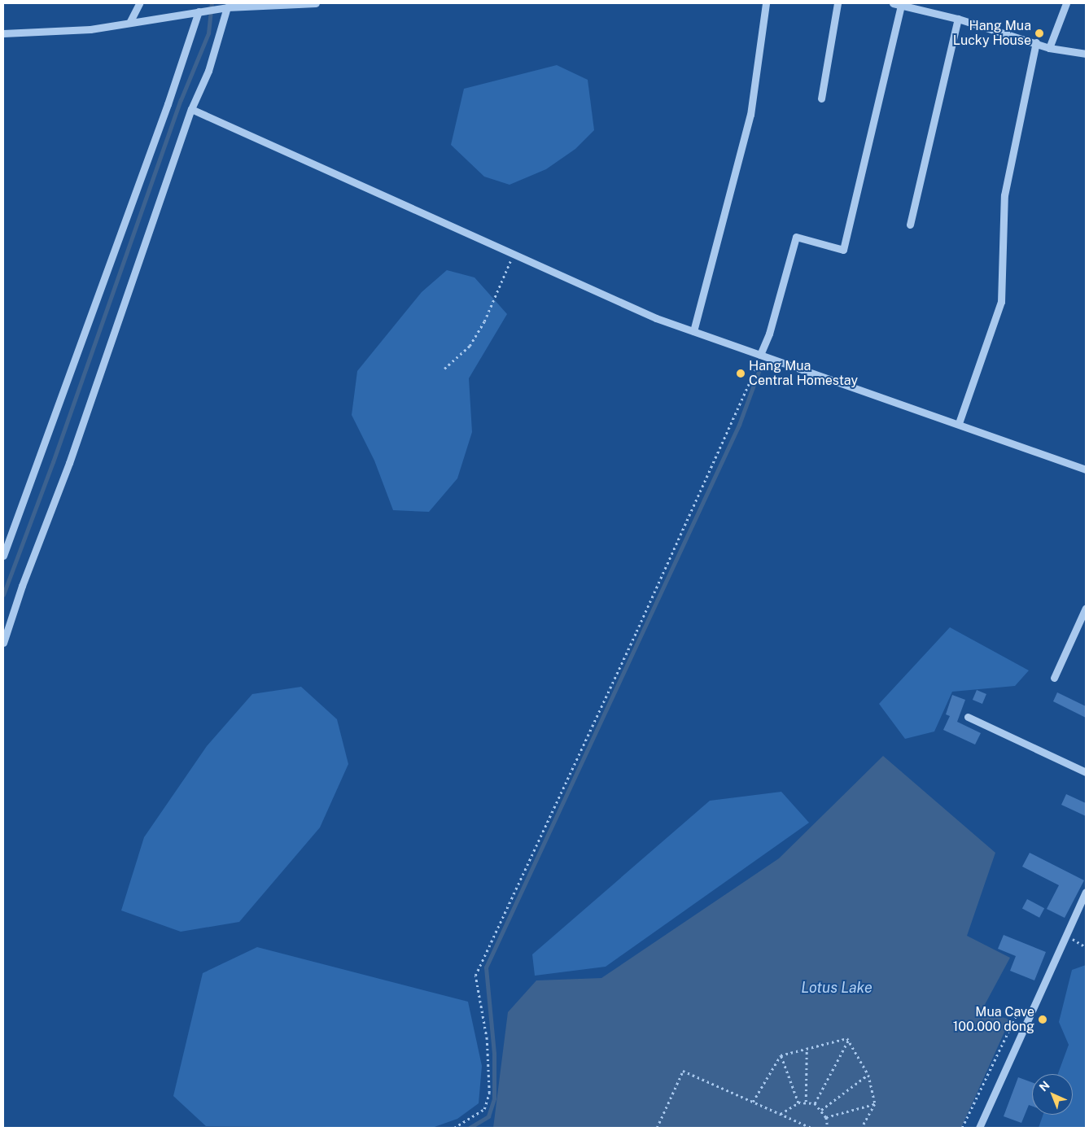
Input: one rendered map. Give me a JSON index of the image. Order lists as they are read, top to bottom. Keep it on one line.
{"water":["Lotus Lake"],"places":["Hang Mua Lucky House","Hang Mua Central Homestay","Mua Cave 100.000 dong"],"north":"top left"}
